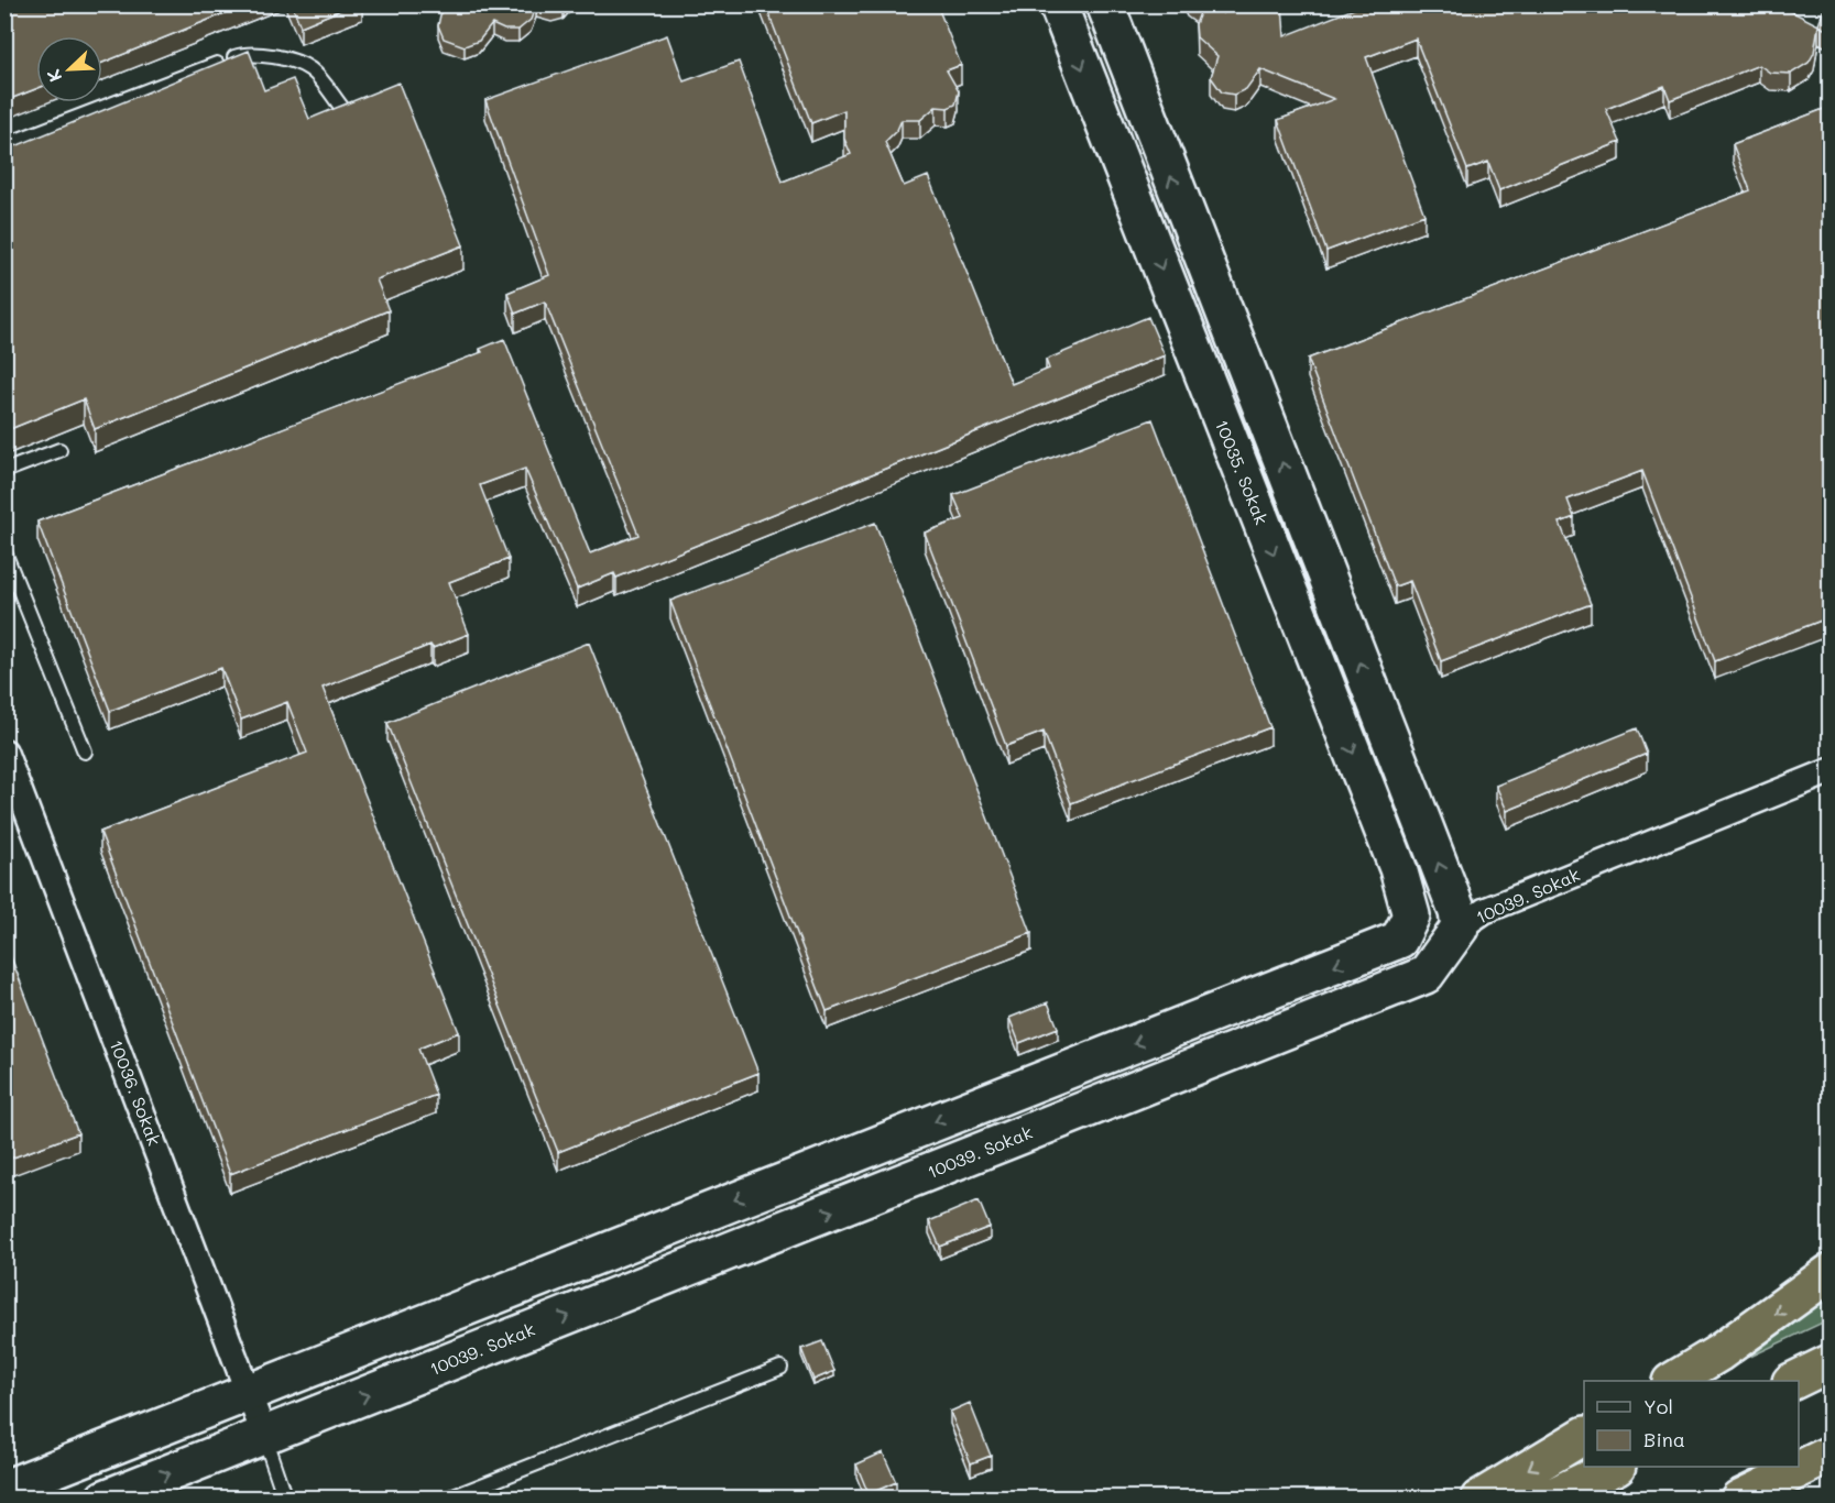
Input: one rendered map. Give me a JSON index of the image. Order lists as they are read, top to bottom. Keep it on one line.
{"streets":{"street":["10035. Sokak","10039. Sokak","10036. Sokak"]},"crossings":[["10035. Sokak","10036. Sokak"],["10039. Sokak","10036. Sokak"]],"one_way":["10039. Sokak"],"legend":["Yol","Bina"],"north":"bottom left"}
